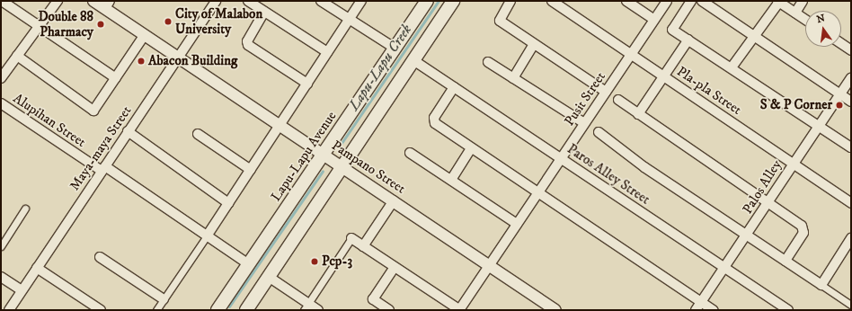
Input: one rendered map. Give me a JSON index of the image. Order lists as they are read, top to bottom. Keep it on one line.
{"streets":{"main road":["Lapu-Lapu Avenue"],"street":["Pla-pla Street","Pusit Street","Alupihan Street","Maya-maya Street","Pampano Street","Paros Alley Street","Palos Alley"]},"crossings":[["Pla-pla Street","Pusit Street"],["Pla-pla Street","Palos Alley"],["Pusit Street","Pampano Street"],["Pusit Street","Paros Alley Street"],["Alupihan Street","Maya-maya Street"],["Alupihan Street","Lapu-Lapu Avenue"],["Maya-maya Street","Pampano Street"],["Lapu-Lapu Avenue","Pampano Street"],["Paros Alley Street","Palos Alley"]],"water":["Lapu-Lapu Creek"],"places":["City of Malabon University","Double 88 Pharmacy","Abacon Building","S & P Corner","Pcp-3"],"north":"top"}
